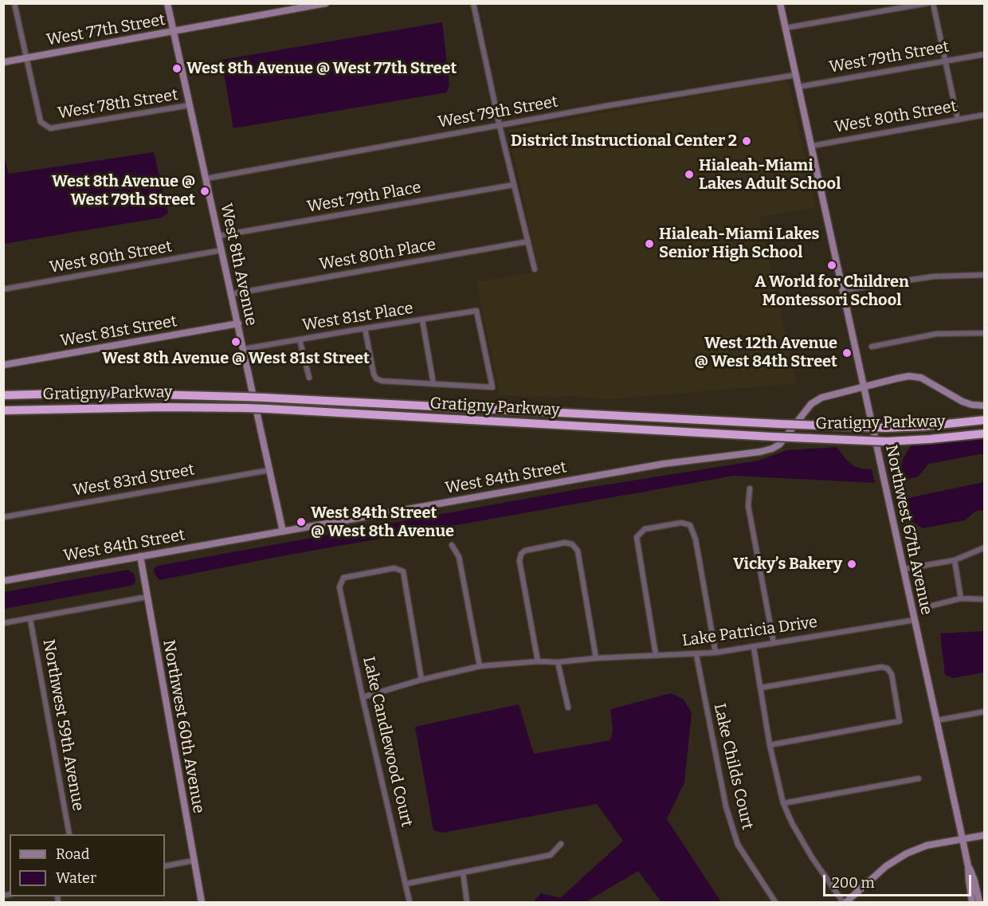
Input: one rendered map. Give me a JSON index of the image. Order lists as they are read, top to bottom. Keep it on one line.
{"streets":{"highway":["Gratigny Parkway"],"street":["West 77th Street","West 79th Street","West 78th Street","West 80th Street","West 79th Place","West 80th Place","West 8th Avenue","West 81st Place","West 81st Street","West 84th Street","West 83rd Street","Northwest 67th Avenue","Lake Patricia Drive","Northwest 59th Avenue","Northwest 60th Avenue","Lake Candlewood Court","Lake Childs Court"]},"crossings":[["West 77th Street","West 78th Street"],["West 77th Street","West 8th Avenue"],["West 79th Street","West 8th Avenue"],["West 79th Street","Northwest 67th Avenue"],["West 78th Street","West 8th Avenue"],["West 80th Street","West 8th Avenue"],["West 80th Street","Northwest 67th Avenue"],["West 79th Place","West 8th Avenue"],["West 80th Place","West 8th Avenue"],["West 8th Avenue","West 81st Place"],["West 8th Avenue","West 81st Street"],["West 8th Avenue","West 84th Street"],["West 8th Avenue","West 83rd Street"],["West 84th Street","Northwest 67th Avenue"],["West 84th Street","Northwest 60th Avenue"],["Northwest 67th Avenue","Lake Patricia Drive"],["Lake Patricia Drive","Lake Candlewood Court"],["Lake Patricia Drive","Lake Childs Court"]],"places":["West 8th Avenue @ West 77th Street","District Instructional Center 2","Hialeah-Miami Lakes Adult School","West 8th Avenue @ West 79th Street","Hialeah-Miami Lakes Senior High School","A World for Children Montessori School","West 8th Avenue @ West 81st Street","West 12th Avenue @ West 84th Street","West 84th Street @ West 8th Avenue","Vicky’s Bakery"],"legend":["Road","Water"],"scale_bar":"200 m"}
